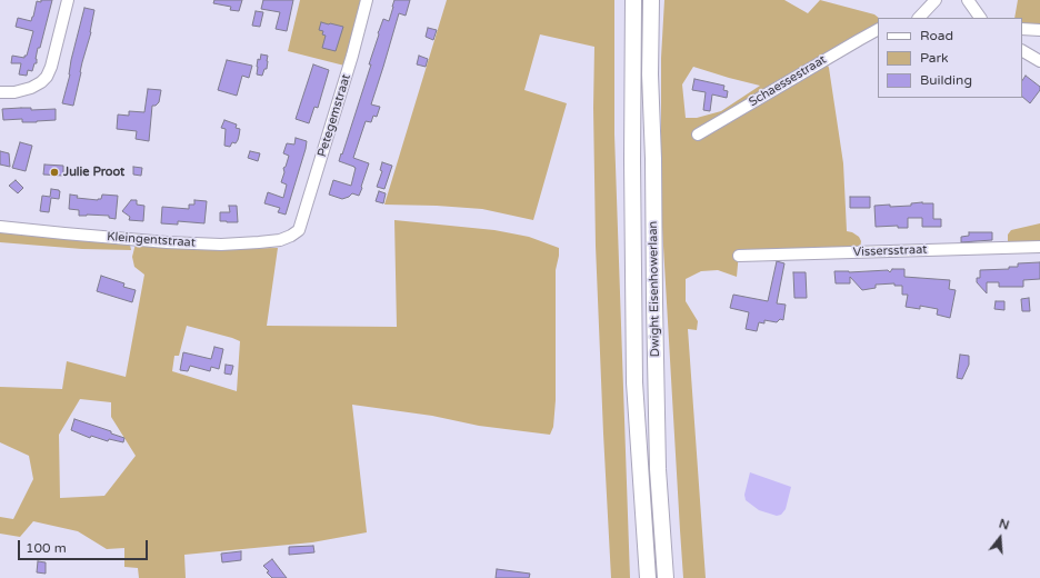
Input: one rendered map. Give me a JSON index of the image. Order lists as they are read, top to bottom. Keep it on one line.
{"streets":{"highway":["Dwight Eisenhowerlaan"],"street":["Schaessestraat","Petegemstraat","Kleingentstraat","Vissersstraat"]},"crossings":[["Petegemstraat","Kleingentstraat"]],"places":["Julie Proot"],"legend":["Road","Park","Building"],"scale_bar":"100 m","north":"top"}
